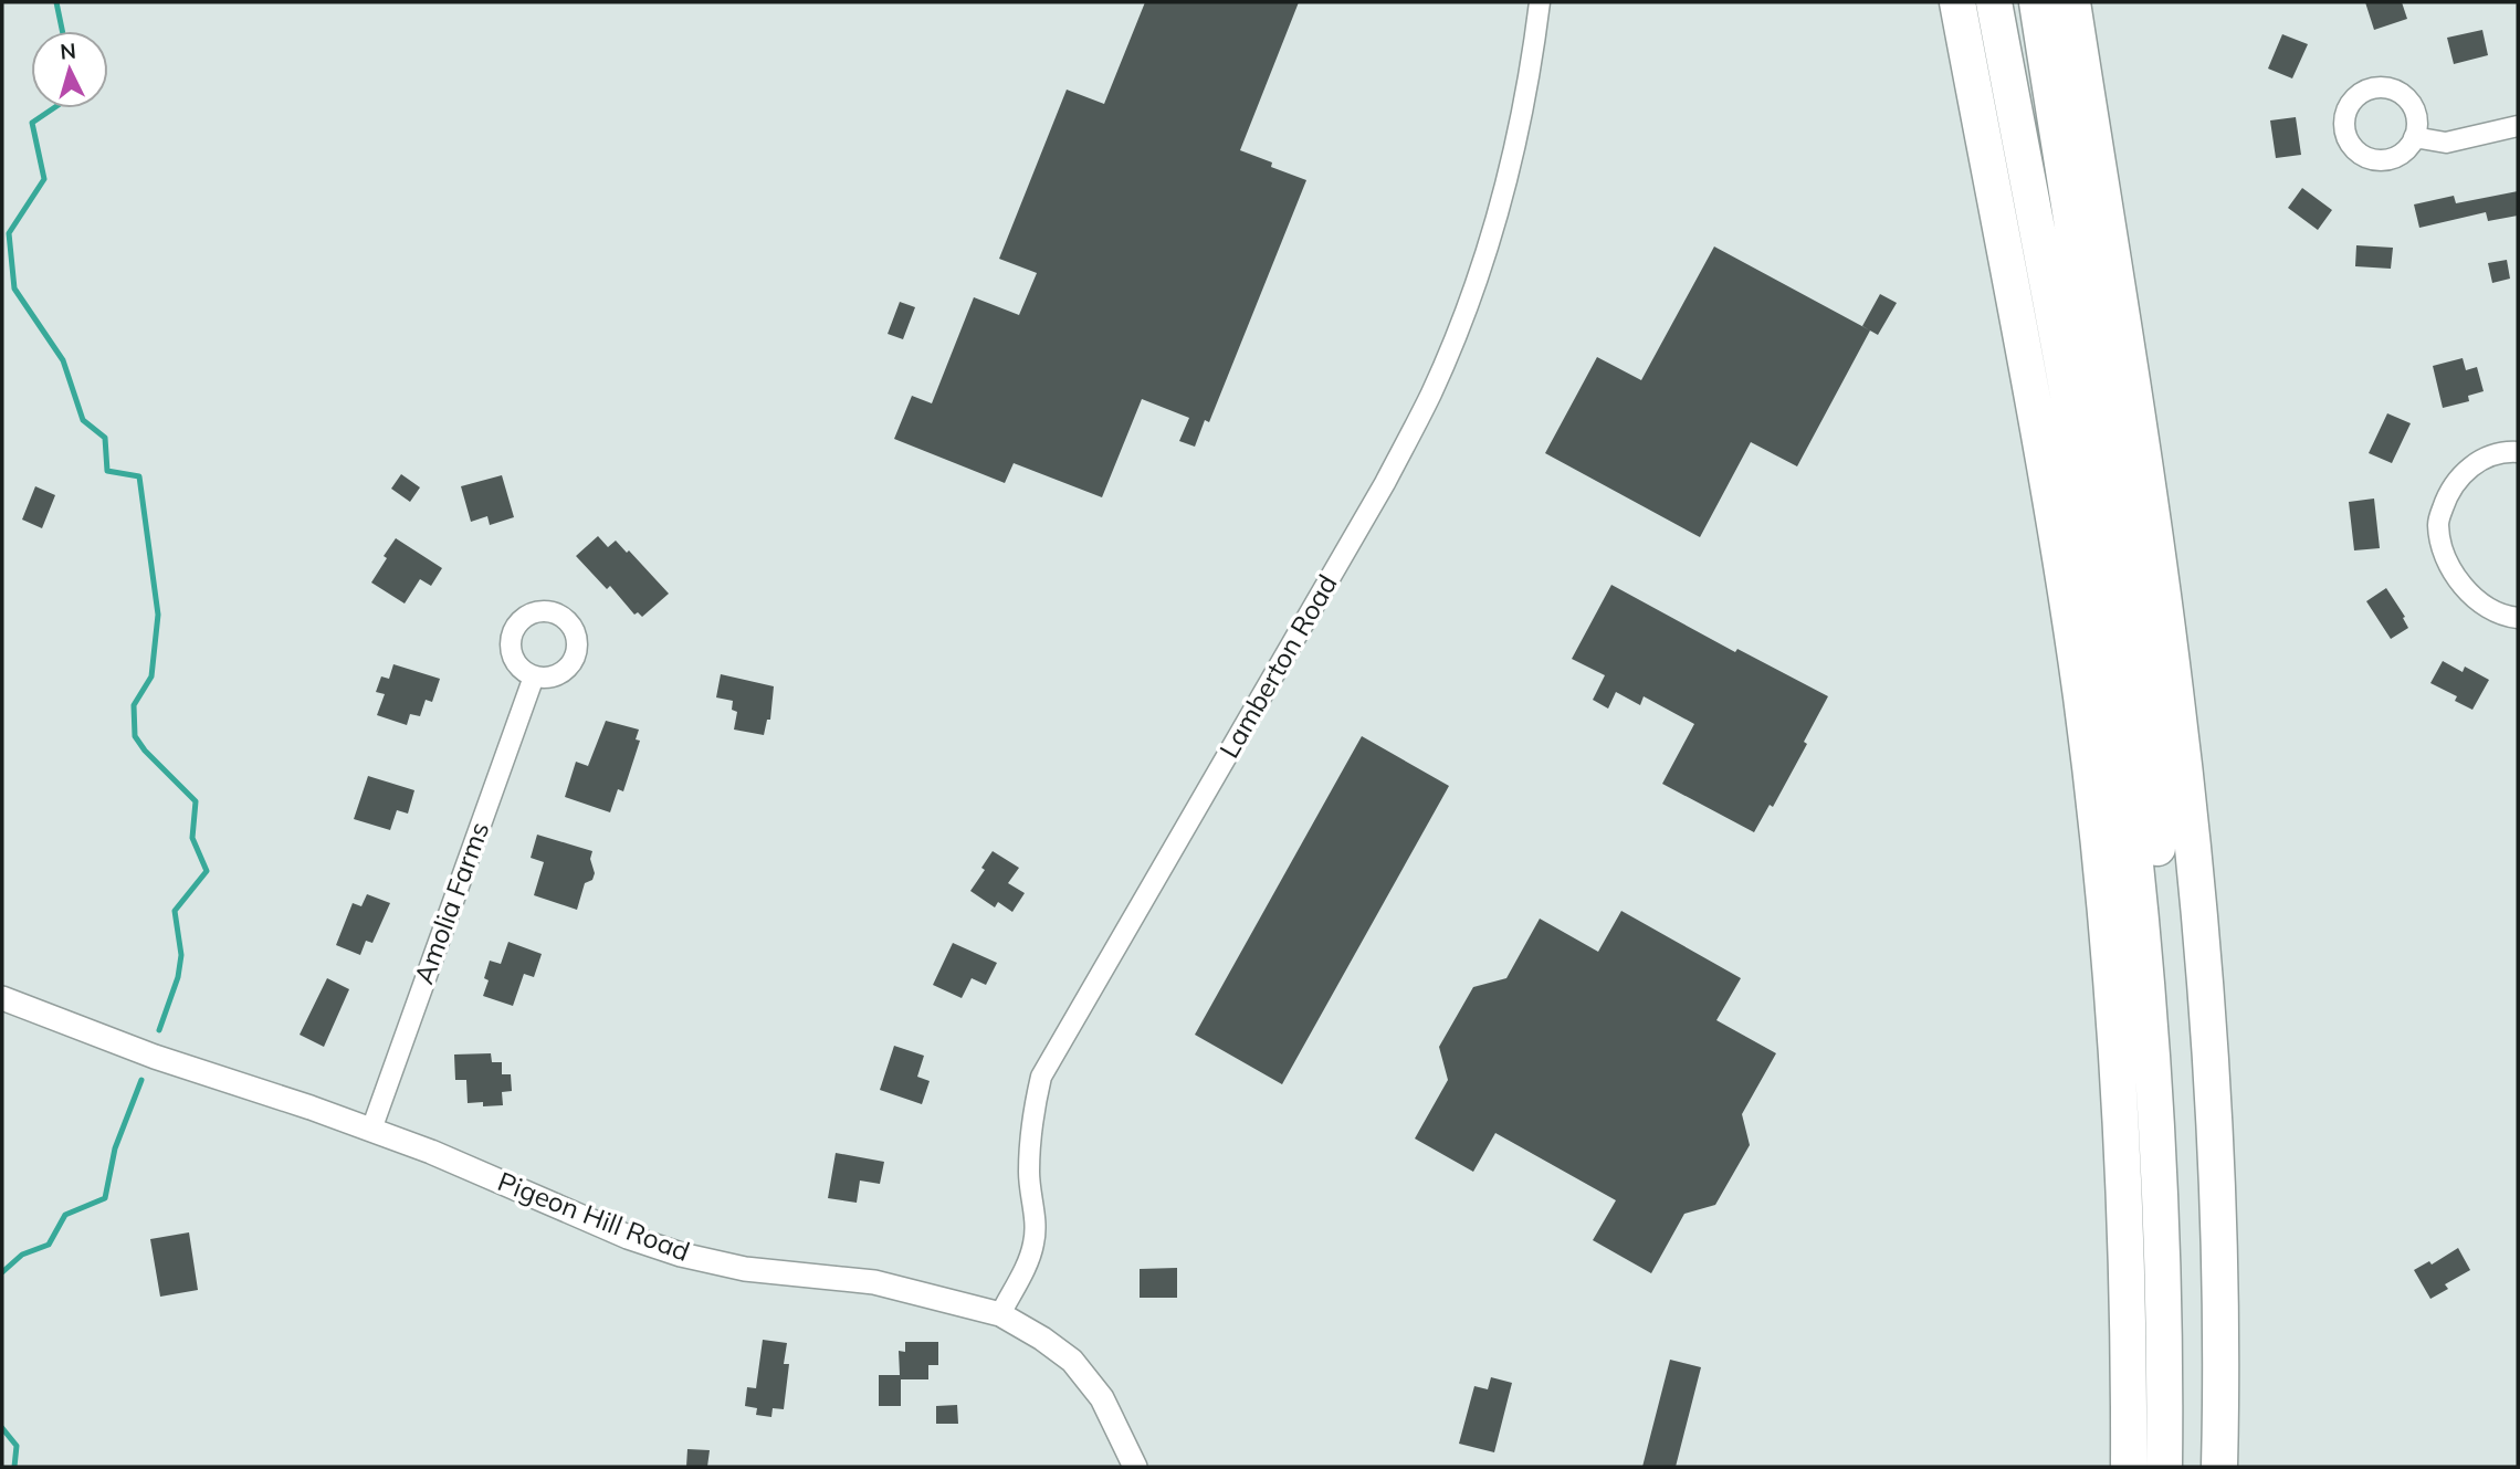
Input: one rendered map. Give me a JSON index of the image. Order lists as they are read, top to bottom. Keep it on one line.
{"streets":{"street":["Lamberton Road","Amolia Farms","Pigeon Hill Road"]},"crossings":[["Lamberton Road","Pigeon Hill Road"],["Amolia Farms","Pigeon Hill Road"]],"north":"top"}
